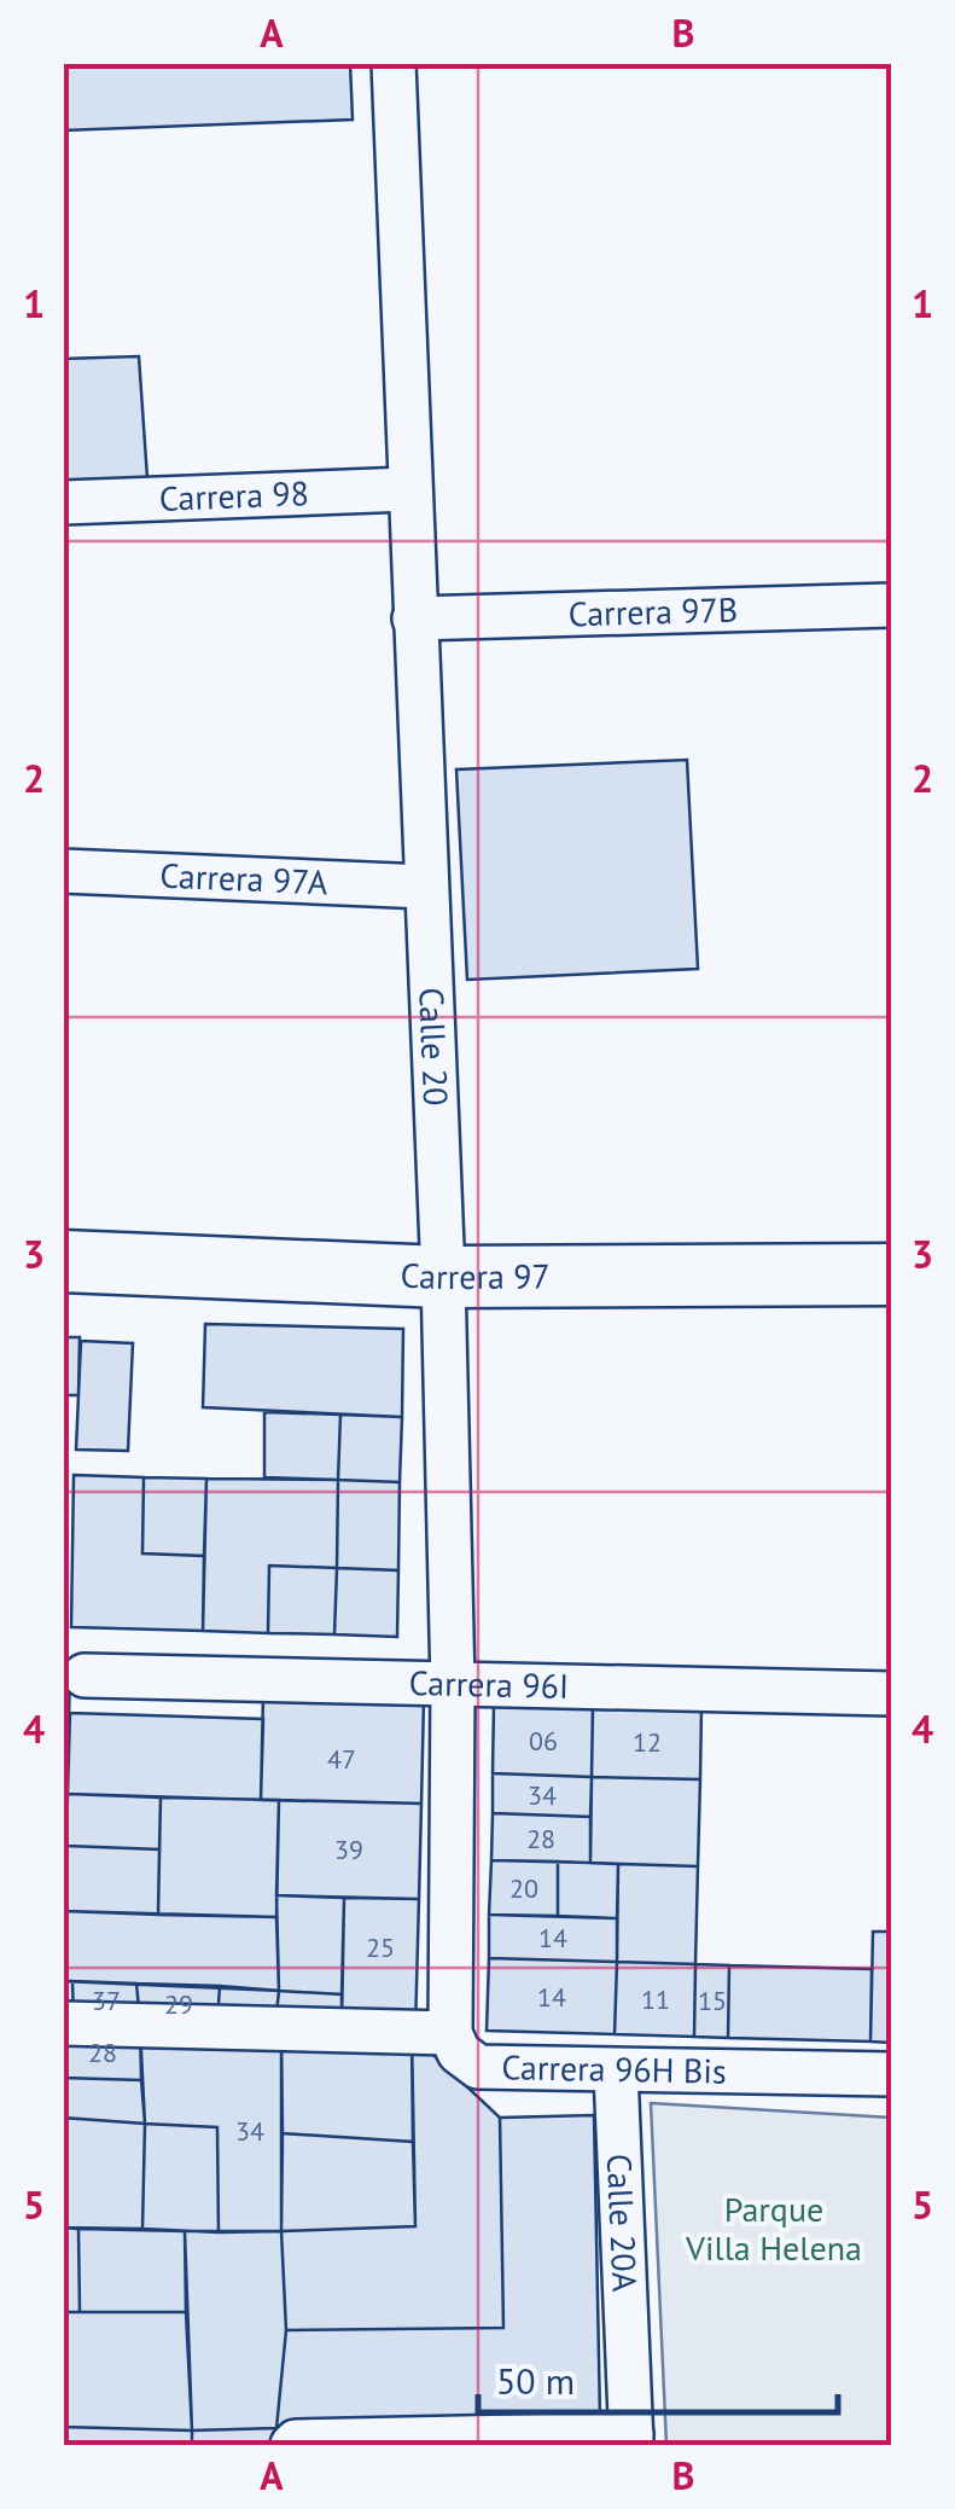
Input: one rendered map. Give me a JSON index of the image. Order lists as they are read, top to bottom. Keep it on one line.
{"streets":{"street":["Carrera 98","Carrera 97B","Carrera 97A","Calle 20","Carrera 97","Carrera 96I","Carrera 96H Bis","Calle 20A"]},"crossings":[["Carrera 98","Calle 20"],["Carrera 97B","Calle 20"],["Carrera 97A","Calle 20"],["Calle 20","Carrera 97"],["Calle 20","Carrera 96I"],["Calle 20","Carrera 96H Bis"],["Carrera 96H Bis","Calle 20A"]],"parks":["Parque Villa Helena"],"house_numbers":["06","12","47","34","28","39","20","14","25","14","11","37","15","29","28","34"],"scale_bar":"50 m","grid":{"columns":["A","B"],"rows":["1","2","3","4","5"]}}
